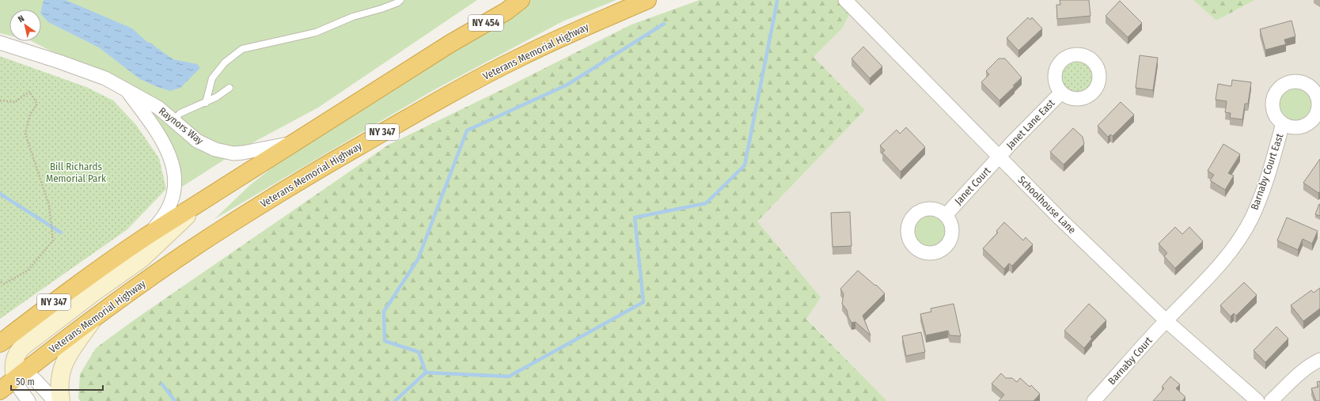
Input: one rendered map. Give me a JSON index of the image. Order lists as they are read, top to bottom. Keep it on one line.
{"streets":{"highway":["NY 454","Veterans Memorial Highway","NY 347"],"street":["Janet Lane East","Raynors Way","Barnaby Court East","Janet Court","Schoolhouse Lane","Barnaby Court"]},"crossings":[["NY 454","NY 347"],["Janet Lane East","Janet Court"],["Janet Lane East","Schoolhouse Lane"],["Raynors Way","NY 347"],["Barnaby Court East","Schoolhouse Lane"],["Barnaby Court East","Barnaby Court"],["Janet Court","Schoolhouse Lane"],["Schoolhouse Lane","Barnaby Court"]],"parks":["Bill Richards Memorial Park"],"scale_bar":"50 m","north":"top left"}
